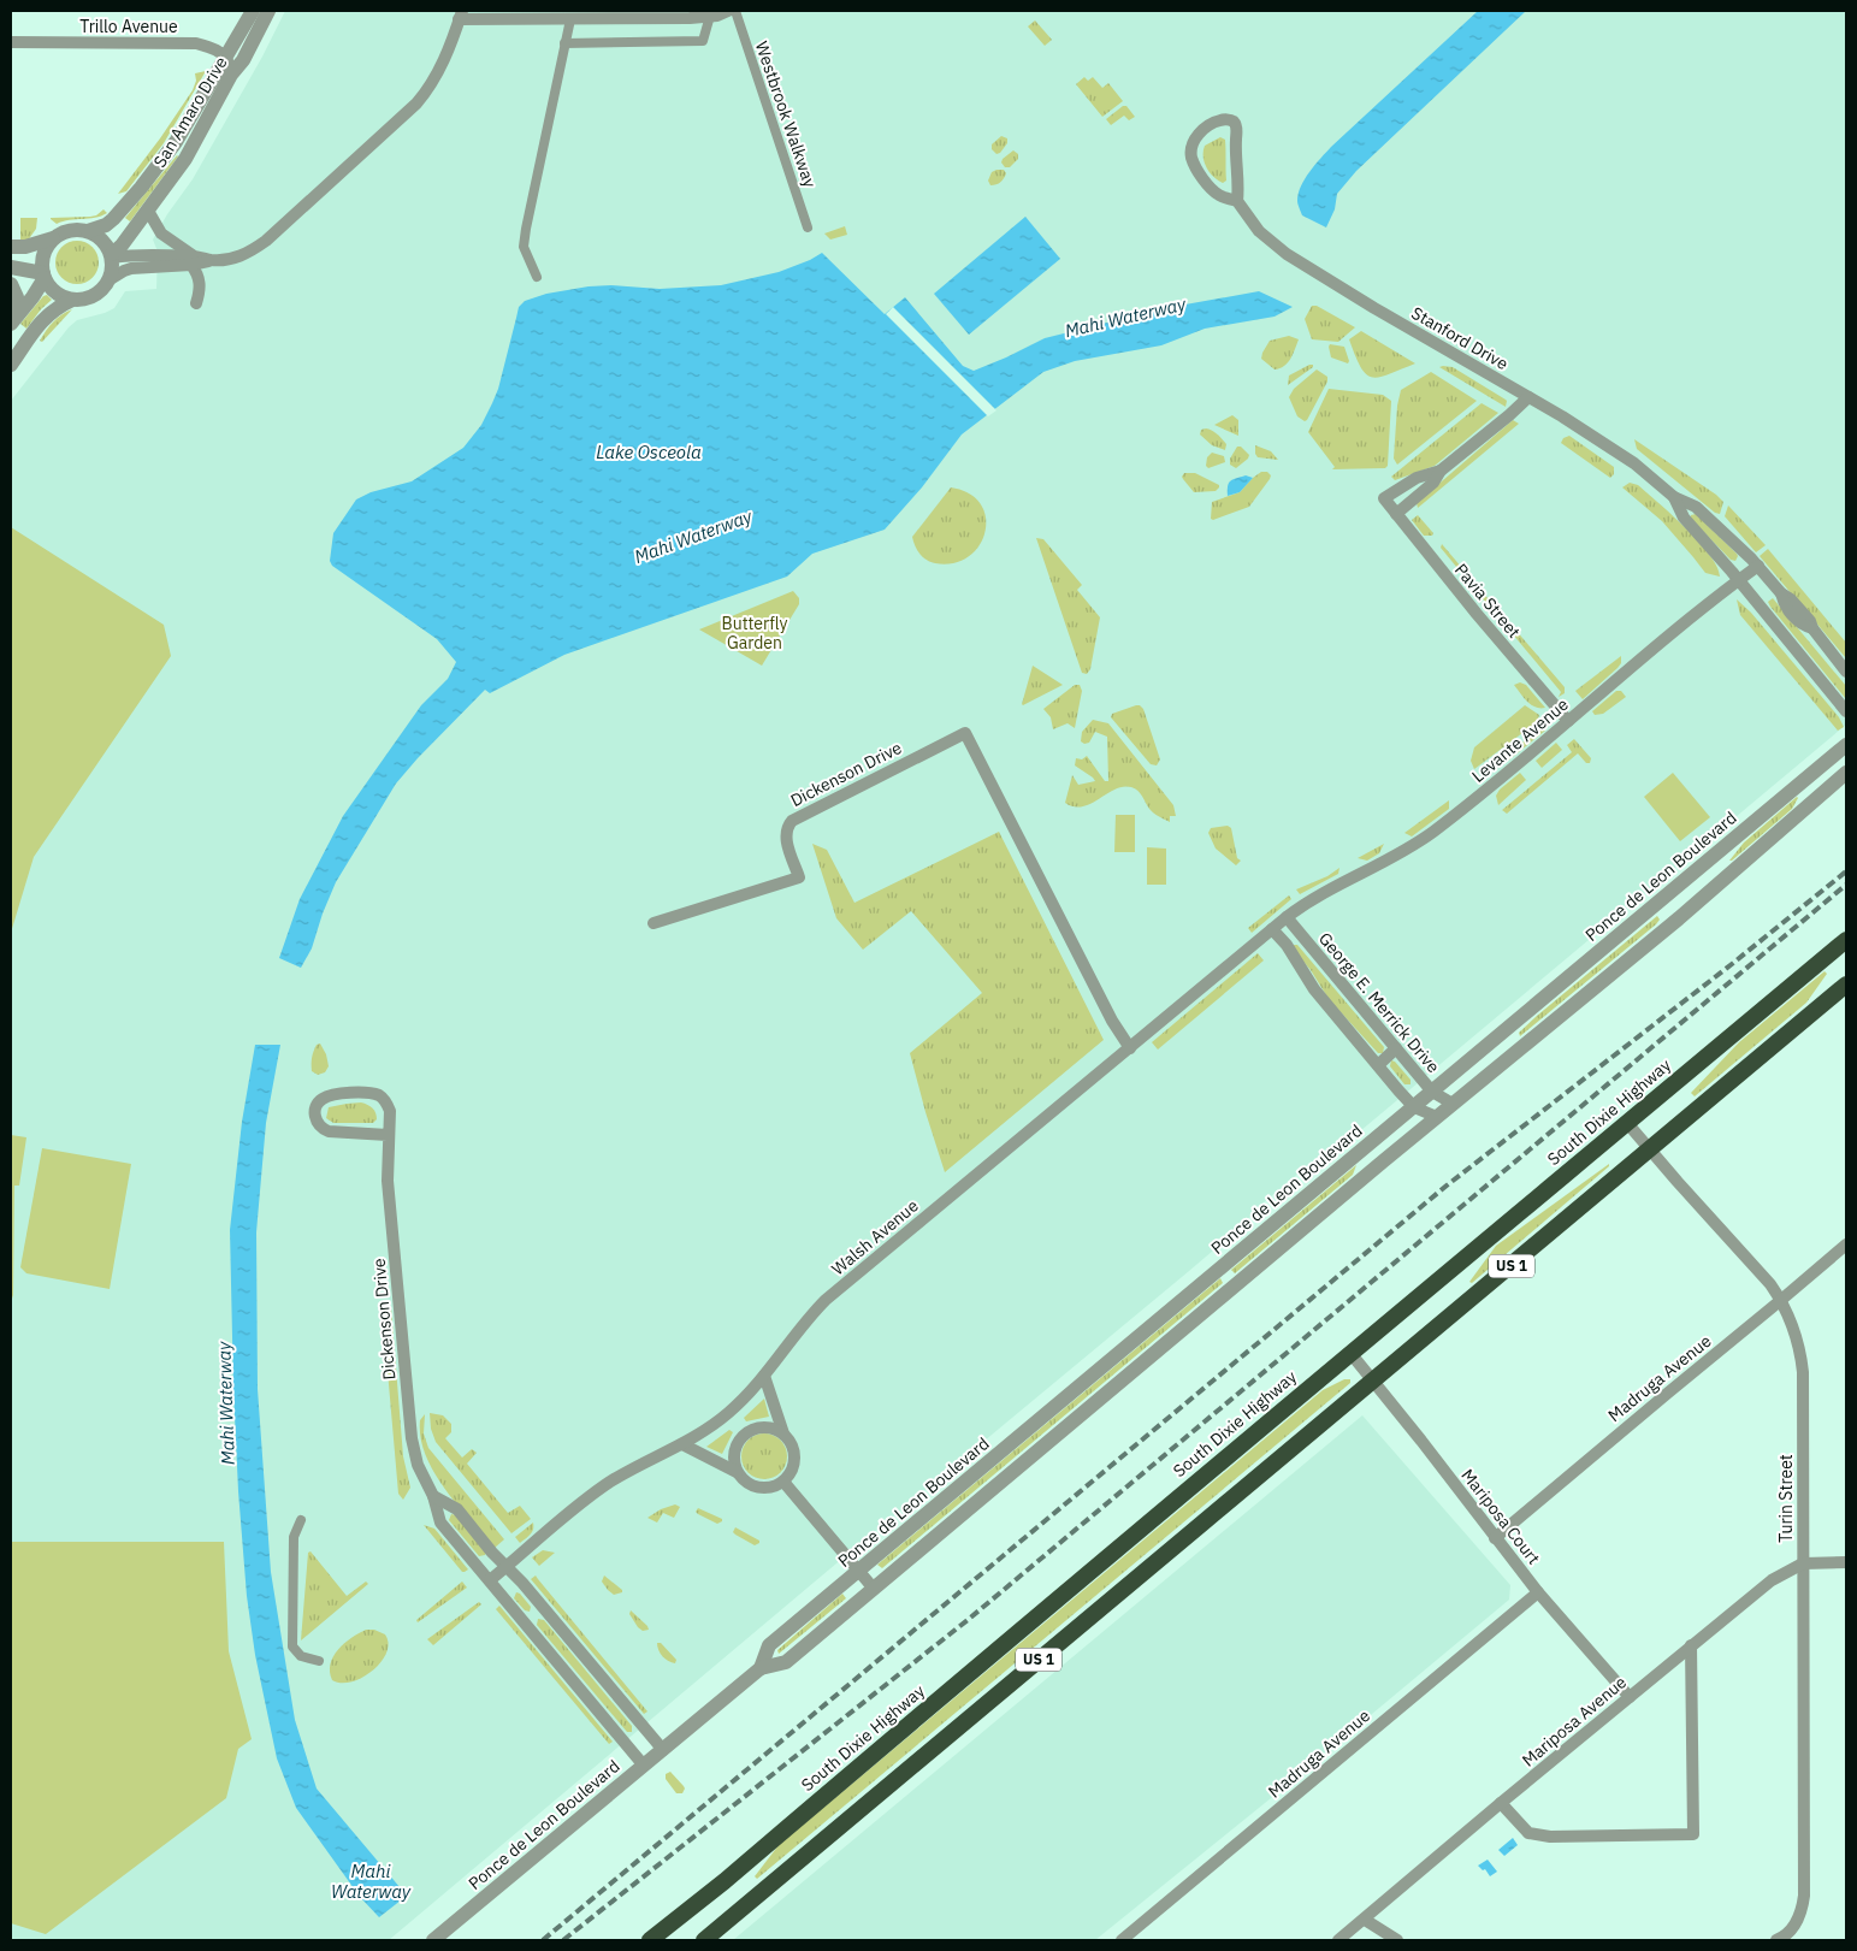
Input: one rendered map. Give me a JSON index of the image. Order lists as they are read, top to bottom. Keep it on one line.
{"streets":{"highway":["South Dixie Highway","US 1"],"street":["Trillo Avenue","San Amaro Drive","Westbrook Walkway","Stanford Drive","Pavia Street","Levante Avenue","Dickenson Drive","Ponce de Leon Boulevard","George E. Merrick Drive","Walsh Avenue","Madruga Avenue","Turin Street","Mariposa Court","Mariposa Avenue"]},"crossings":[["Trillo Avenue","San Amaro Drive"],["Stanford Drive","Levante Avenue"],["Pavia Street","Levante Avenue"],["Levante Avenue","George E. Merrick Drive"],["Levante Avenue","Walsh Avenue"],["Dickenson Drive","Ponce de Leon Boulevard"],["Dickenson Drive","Walsh Avenue"],["Ponce de Leon Boulevard","George E. Merrick Drive"],["George E. Merrick Drive","Walsh Avenue"],["South Dixie Highway","Turin Street"],["South Dixie Highway","Mariposa Court"],["US 1","Turin Street"],["US 1","Mariposa Court"],["Madruga Avenue","Turin Street"],["Madruga Avenue","Mariposa Court"],["Turin Street","Mariposa Avenue"],["Mariposa Court","Mariposa Avenue"]],"water":["Mahi Waterway","Lake Osceola"],"parks":["Butterfly Garden"]}
